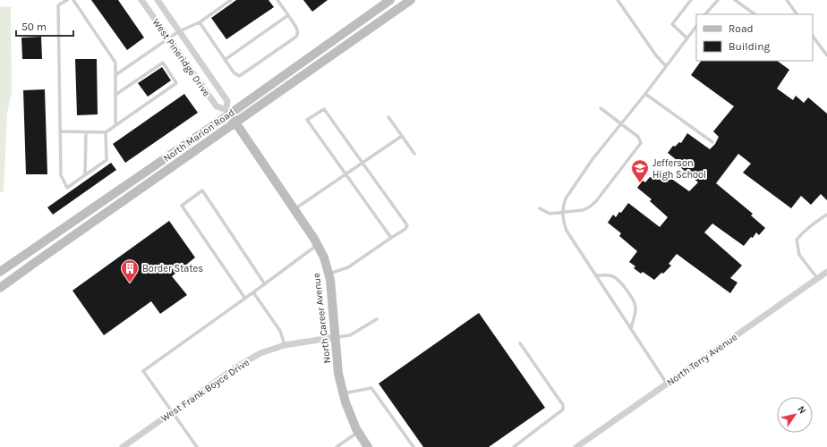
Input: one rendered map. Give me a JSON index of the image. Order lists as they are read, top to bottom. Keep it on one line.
{"streets":{"main road":["North Marion Road","North Career Avenue"],"street":["West Pineridge Drive","North Terry Avenue","West Frank Boyce Drive"]},"crossings":[["West Pineridge Drive","North Marion Road"],["West Pineridge Drive","North Career Avenue"],["North Marion Road","North Career Avenue"],["North Career Avenue","West Frank Boyce Drive"]],"places":{"school or university":["Jefferson High School"],"building":["Border States"]},"legend":["Road","Building"],"scale_bar":"50 m","north":"top right"}
